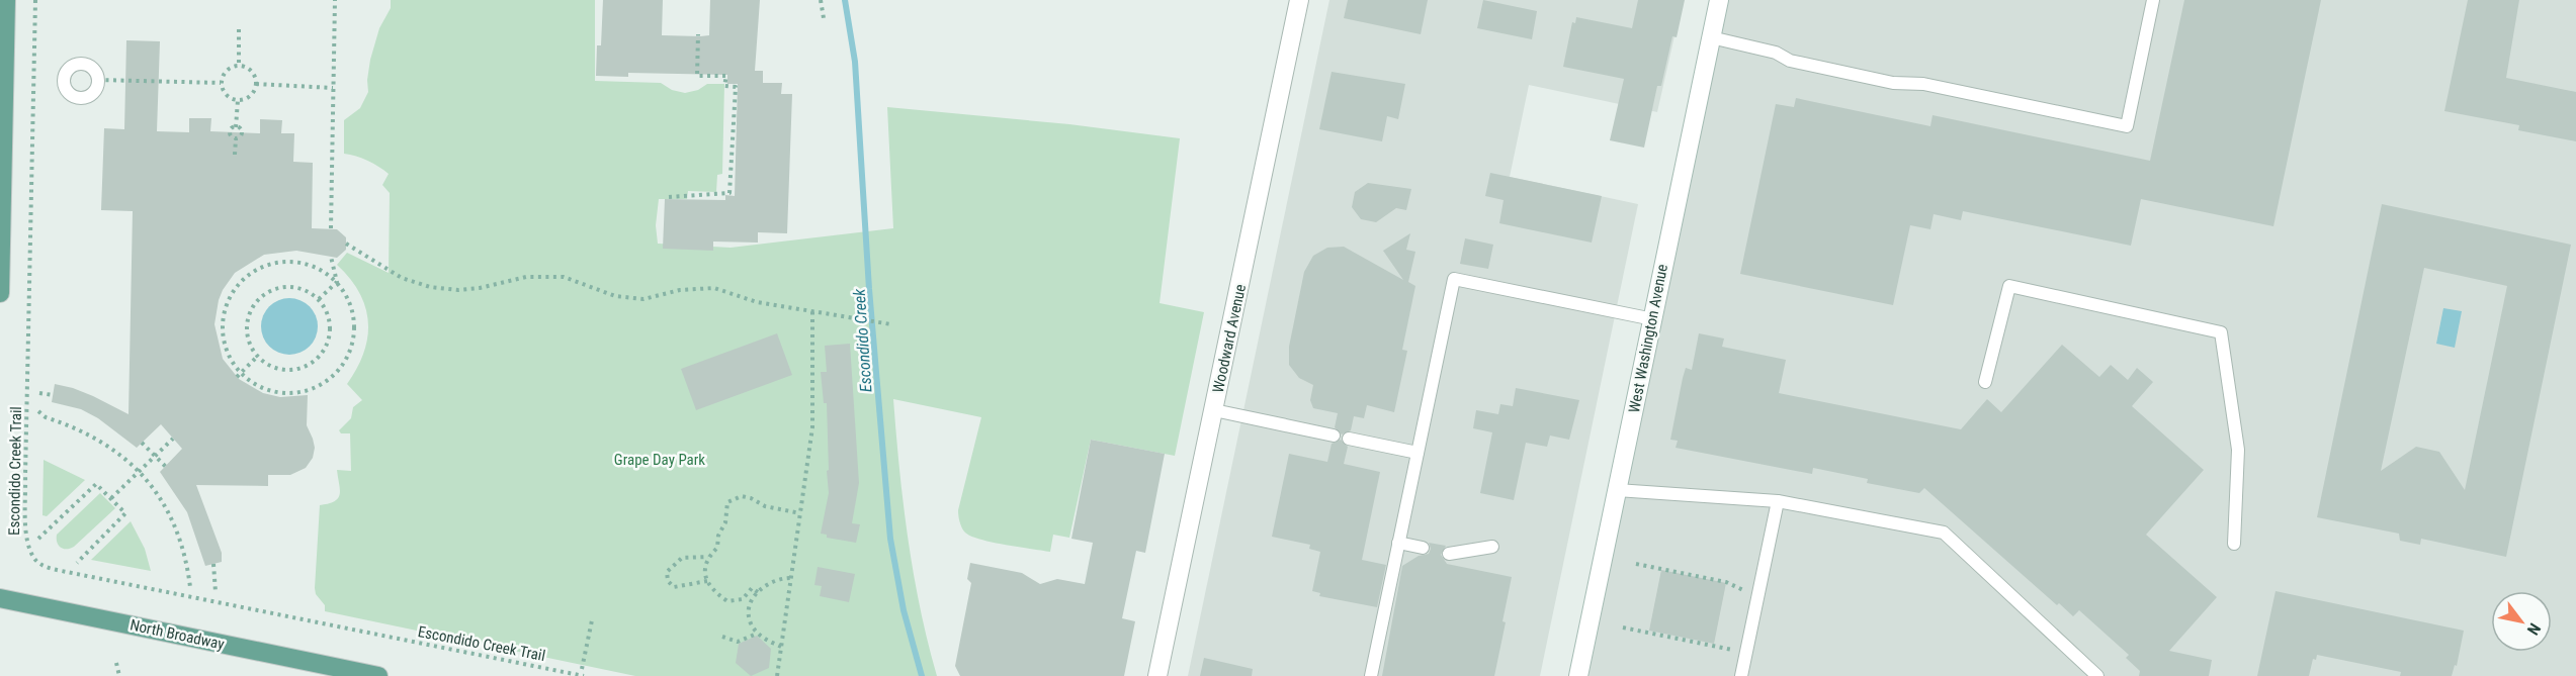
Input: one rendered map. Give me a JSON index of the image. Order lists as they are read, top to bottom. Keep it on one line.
{"streets":{"main road":["Woodward Avenue","West Washington Avenue","North Broadway"],"path":["Escondido Creek Trail"]},"water":["Escondido Creek"],"parks":["Grape Day Park"],"north":"bottom right"}
